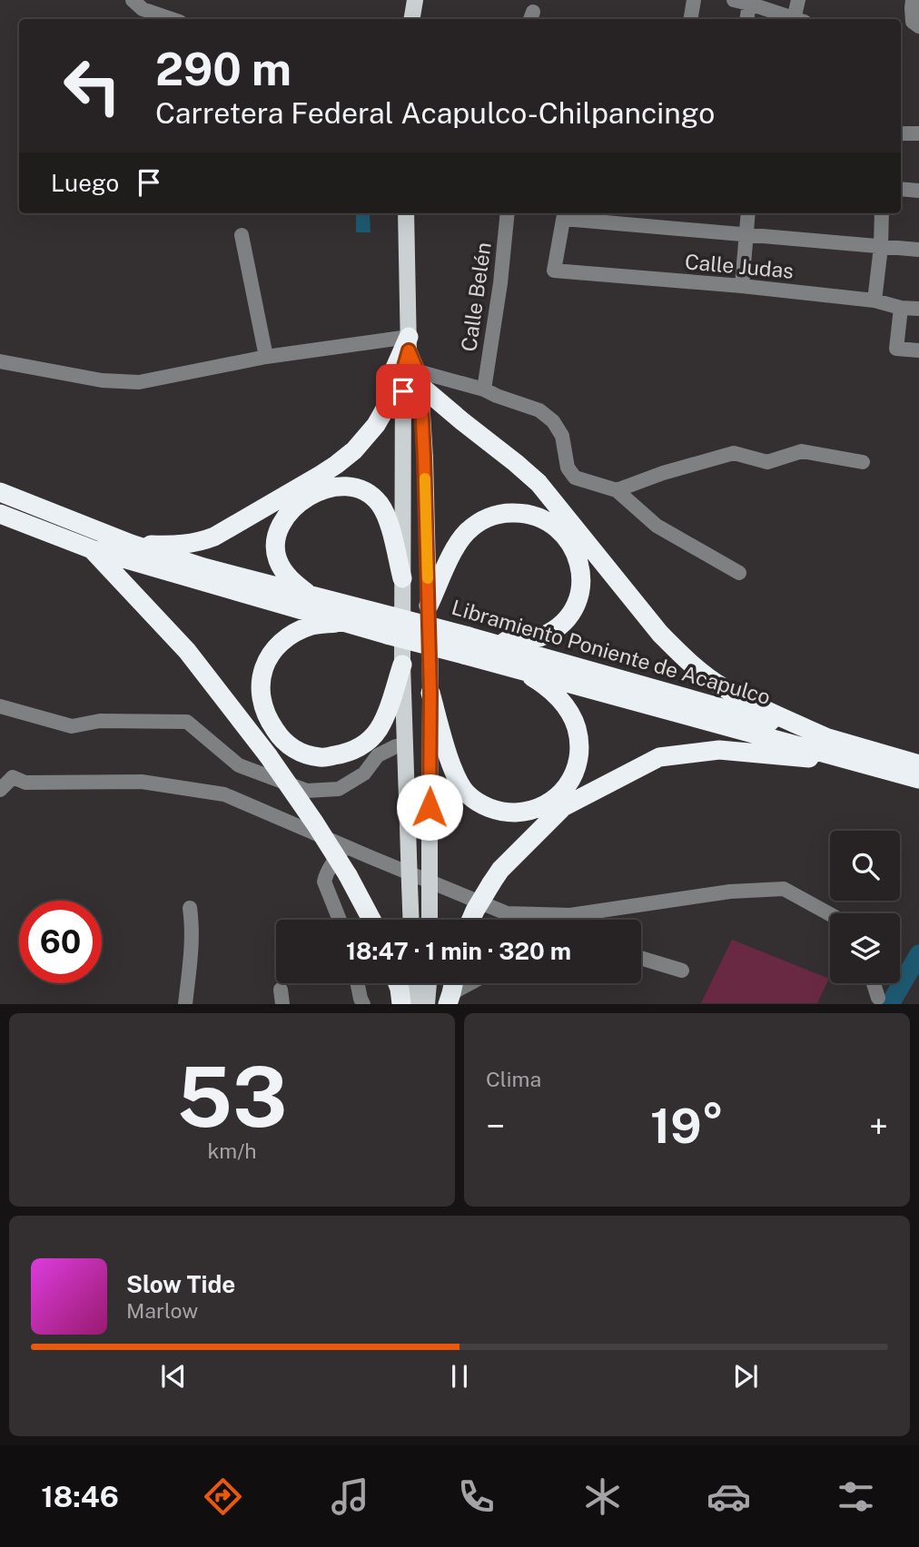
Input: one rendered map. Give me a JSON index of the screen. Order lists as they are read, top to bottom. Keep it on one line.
{"streets":{"highway":["Libramiento Poniente de Acapulco"],"street":["Calle Judas","Calle Belén"]},"page":{"turn":["290 m","Carretera Federal Acapulco-Chilpancingo"],"then":"Luego","limit":"60","trip":"18:47 · 1 min · 320 m","tile":[["53","km/h"],"Clima"],"heat":["−","19°","+"],"song":["Slow Tide","Marlow"],"tabs":"18:46"}}
